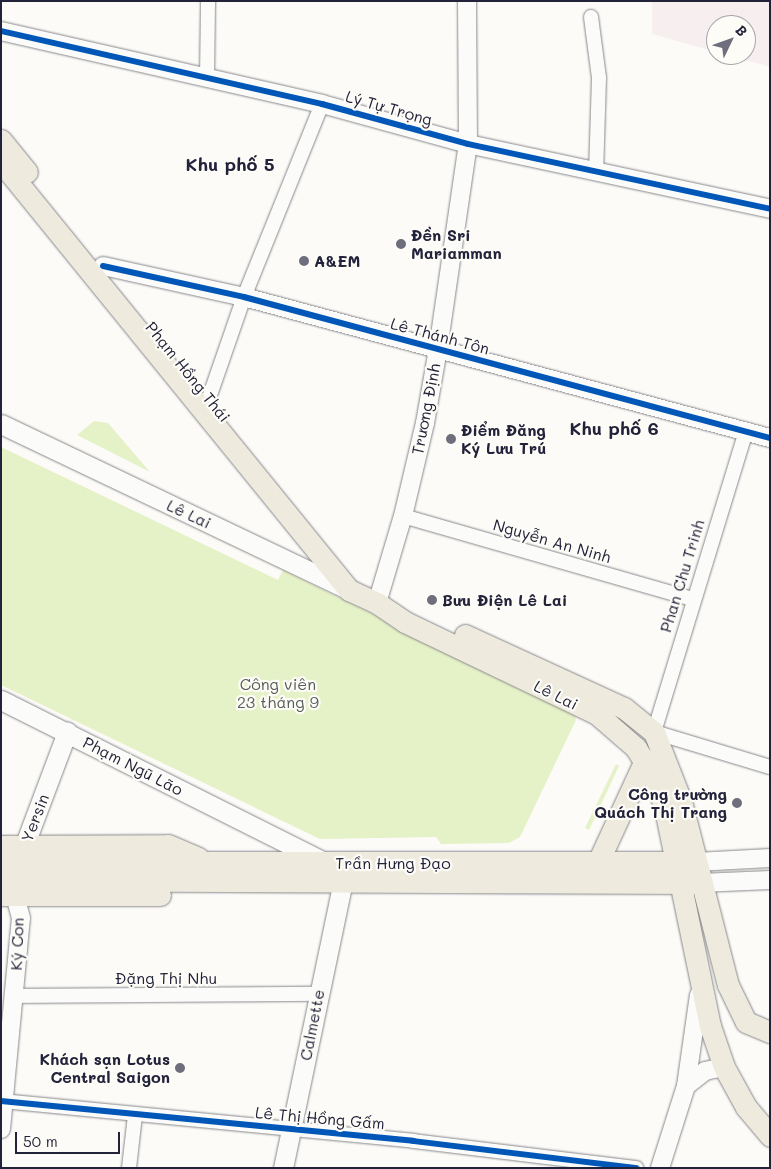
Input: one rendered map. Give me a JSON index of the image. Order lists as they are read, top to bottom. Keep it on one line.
{"streets":{"main road":["Phạm Hồng Thái","Lê Lai","Phạm Ngũ Lão","Yersin","Trần Hưng Đạo","Calmette"],"street":["Lý Tự Trọng","Lê Thánh Tôn","Trương Định","Nguyễn An Ninh","Phan Chu Trinh","Ký Con","Ðặng Thị Nhu","Lê Thị Hồng Gấm"]},"crossings":[["Lý Tự Trọng","Trương Định"],["Lê Thánh Tôn","Phạm Hồng Thái"],["Lê Thánh Tôn","Trương Định"],["Lê Thánh Tôn","Phan Chu Trinh"],["Phạm Hồng Thái","Trương Định"],["Phạm Hồng Thái","Lê Lai"],["Trương Định","Lê Lai"],["Trương Định","Nguyễn An Ninh"],["Lê Lai","Phan Chu Trinh"],["Nguyễn An Ninh","Phan Chu Trinh"],["Phạm Ngũ Lão","Yersin"],["Phạm Ngũ Lão","Trần Hưng Đạo"],["Yersin","Trần Hưng Đạo"],["Yersin","Ký Con"],["Trần Hưng Đạo","Ký Con"],["Trần Hưng Đạo","Calmette"],["Ký Con","Ðặng Thị Nhu"],["Ký Con","Lê Thị Hồng Gấm"],["Ðặng Thị Nhu","Calmette"],["Calmette","Lê Thị Hồng Gấm"]],"districts":["Khu phố 5","Khu phố 6"],"parks":["Công viên 23 tháng 9"],"places":["Đền Sri Mariamman","A&EM","Điểm Đăng Ký Lưu Trú","Bưu Điện Lê Lai","Công trường Quách Thị Trang","Khách sạn Lotus Central Saigon"],"scale_bar":"50 m","north":"top right"}
